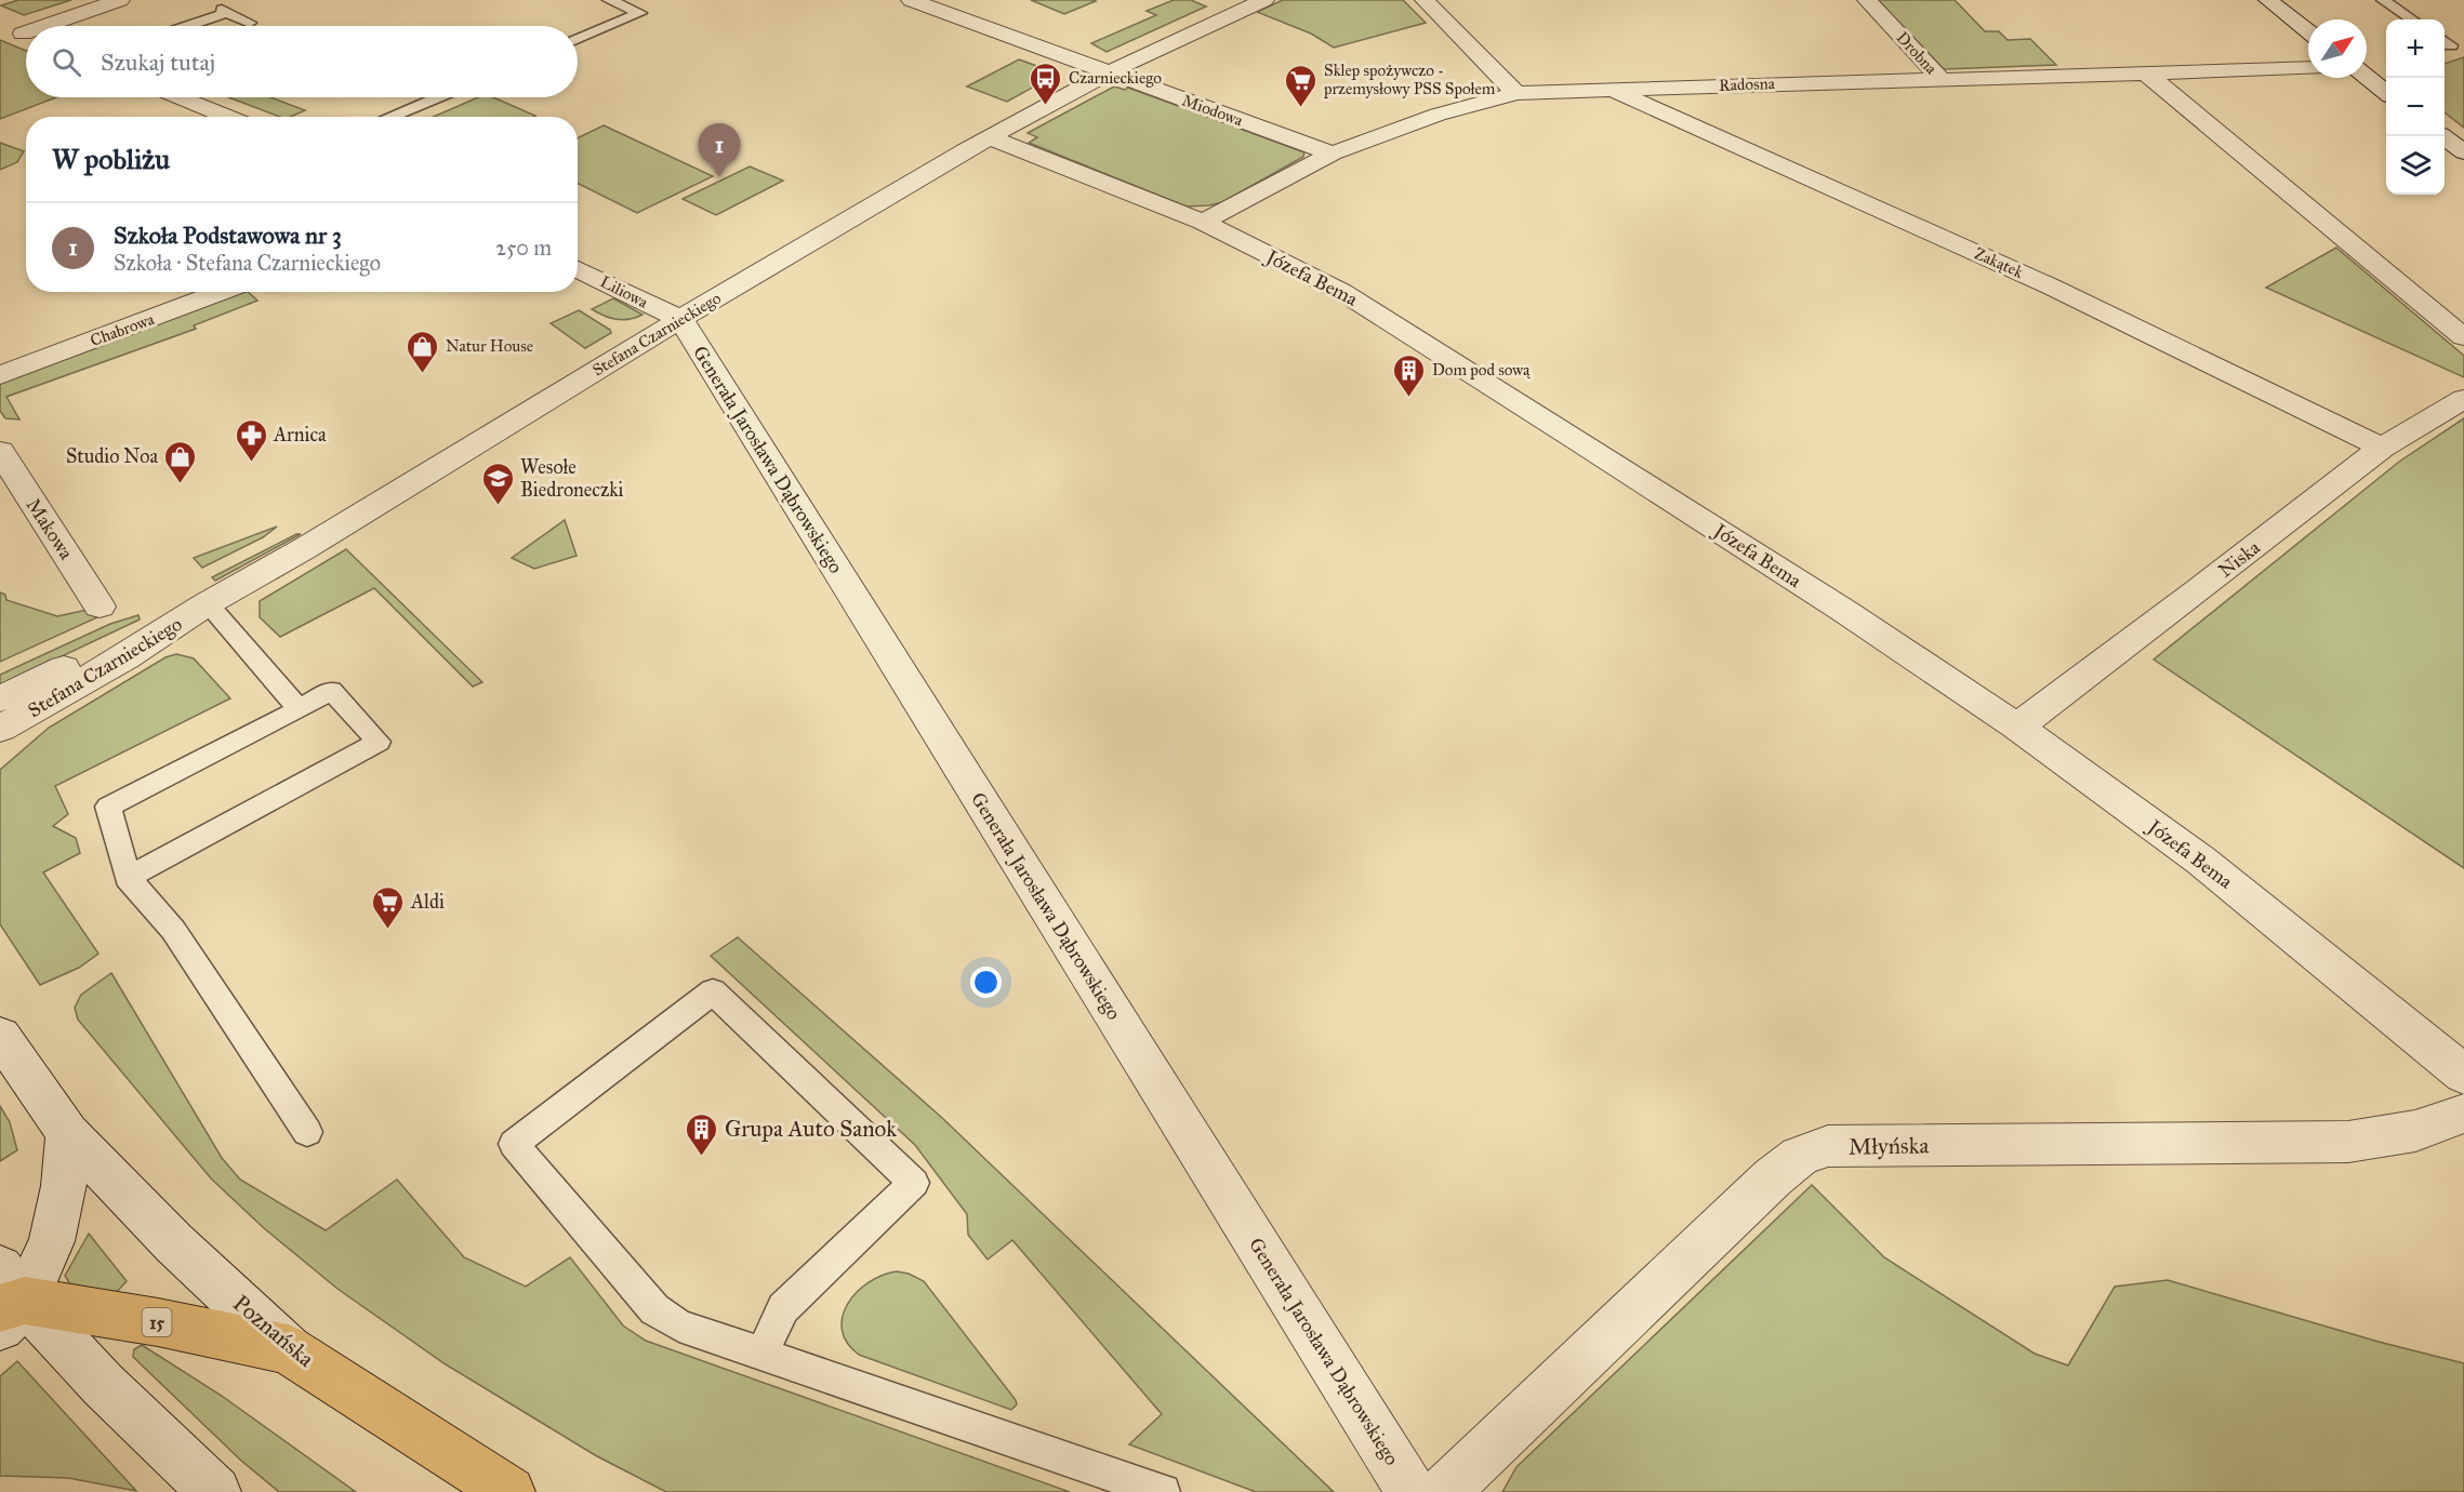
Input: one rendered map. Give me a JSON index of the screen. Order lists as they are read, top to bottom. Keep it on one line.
{"streets":{"main road":["15","Poznańska"],"street":["Drobna","Radosna","Miodowa","Zakątek","Józefa Bema","Liliowa","Chabrowa","Stefana Czarnieckiego","Generała Jarosława Dąbrowskiego","Makowa","Niska","Młyńska"]},"crossings":[["Drobna","Radosna"],["Radosna","Miodowa"],["Radosna","Zakątek"],["Radosna","Józefa Bema"],["Miodowa","Stefana Czarnieckiego"],["Zakątek","Niska"],["Józefa Bema","Stefana Czarnieckiego"],["Józefa Bema","Niska"],["Liliowa","Stefana Czarnieckiego"],["Liliowa","Generała Jarosława Dąbrowskiego"],["Stefana Czarnieckiego","Generała Jarosława Dąbrowskiego"],["15","Poznańska"]],"places":{"bus stop":["Czarnieckiego"],"supermarket":["Sklep spożywczo - przemysłowy PSS Społem","Aldi"],"shop":["Natur House","Studio Noa"],"building":["Dom pod sową","Grupa Auto Sanok"],"pharmacy":["Arnica"],"school or university":["Wesołe Biedroneczki"]},"north":"top right","page":{"map_buttons":["+","−"],"search":"Szukaj tutaj","heading":"W pobliżu","pins":"1","list":[{"mark":"1","name":"Szkoła Podstawowa nr 3","note":"Szkoła · Stefana Czarnieckiego","value":"250 m"}]}}
